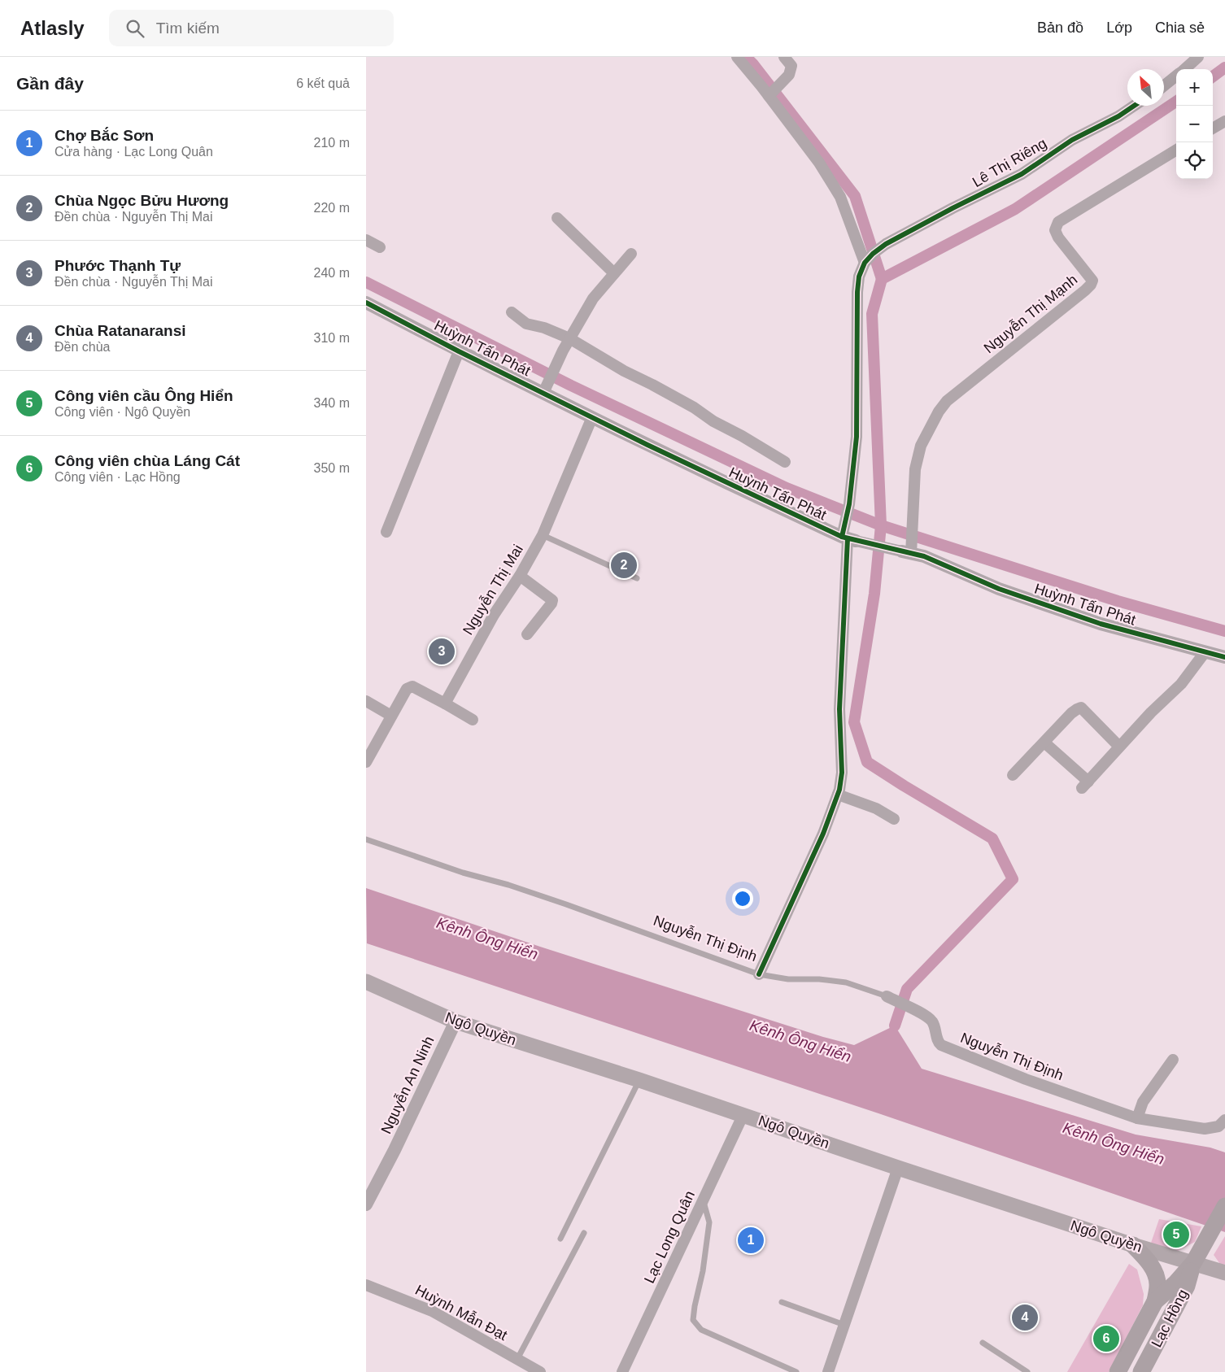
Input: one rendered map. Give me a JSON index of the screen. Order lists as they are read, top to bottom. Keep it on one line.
{"streets":{"main road":["Ngô Quyền","Lạc Hồng"],"street":["Lê Thị Riêng","Nguyễn Thị Mạnh","Huỳnh Tấn Phát","Nguyễn Thị Mai","Nguyễn Thị Định","Nguyễn An Ninh","Lạc Long Quân","Huỳnh Mẫn Đạt"]},"crossings":[["Nguyễn Thị Mạnh","Huỳnh Tấn Phát"],["Huỳnh Tấn Phát","Nguyễn Thị Mai"],["Ngô Quyền","Nguyễn An Ninh"],["Ngô Quyền","Lạc Long Quân"],["Ngô Quyền","Lạc Hồng"]],"water":["Kênh Ông Hiển"],"north":"top left","page":{"header":"Atlasly","search":"Tìm kiếm","nav":["Bản đồ","Lớp","Chia sẻ"],"heading":["Gần đây","6 kết quả"],"map_buttons":["+","−"],"list":[{"mark":"1","name":"Chợ Bắc Sơn","note":"Cửa hàng · Lạc Long Quân","value":"210 m"},{"mark":"2","name":"Chùa Ngọc Bửu Hương","note":"Đền chùa · Nguyễn Thị Mai","value":"220 m"},{"mark":"3","name":"Phước Thạnh Tự","note":"Đền chùa · Nguyễn Thị Mai","value":"240 m"},{"mark":"4","name":"Chùa Ratanaransi","note":"Đền chùa","value":"310 m"},{"mark":"5","name":"Công viên cầu Ông Hiển","note":"Công viên · Ngô Quyền","value":"340 m"},{"mark":"6","name":"Công viên chùa Láng Cát","note":"Công viên · Lạc Hồng","value":"350 m"}],"pins":["2","3","5","1","4","6"]}}
